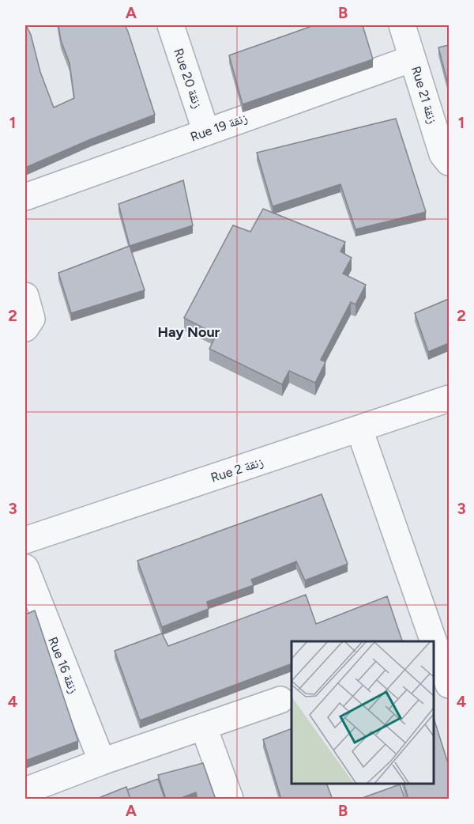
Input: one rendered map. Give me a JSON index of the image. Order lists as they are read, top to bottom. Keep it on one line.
{"streets":{"street":["Rue 20 زنقة","Rue 21 زنقة","Rue 19 زنقة","Rue 2 زنقة","Rue 16 زنقة"]},"crossings":[["Rue 20 زنقة","Rue 19 زنقة"],["Rue 21 زنقة","Rue 19 زنقة"]],"districts":["Hay Nour"],"grid":{"columns":["A","B"],"rows":["1","2","3","4"]}}
